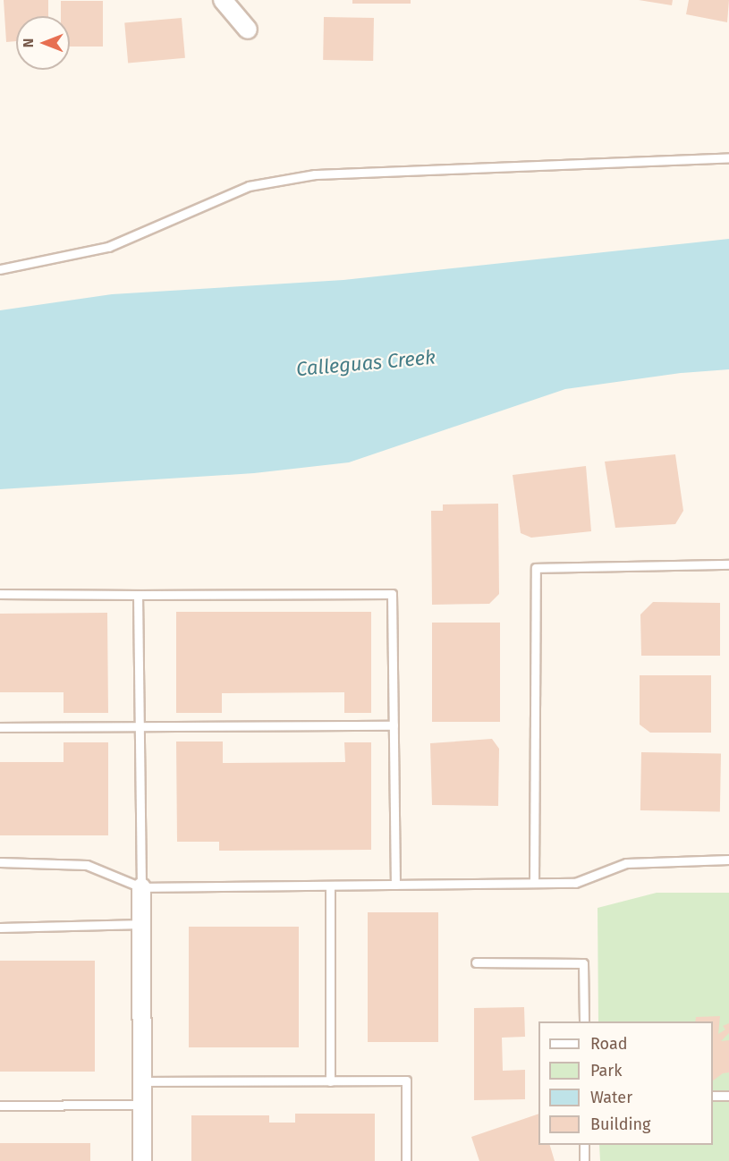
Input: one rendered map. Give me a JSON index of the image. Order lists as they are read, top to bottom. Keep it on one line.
{"water":["Calleguas Creek"],"legend":["Road","Park","Water","Building"],"north":"left"}
